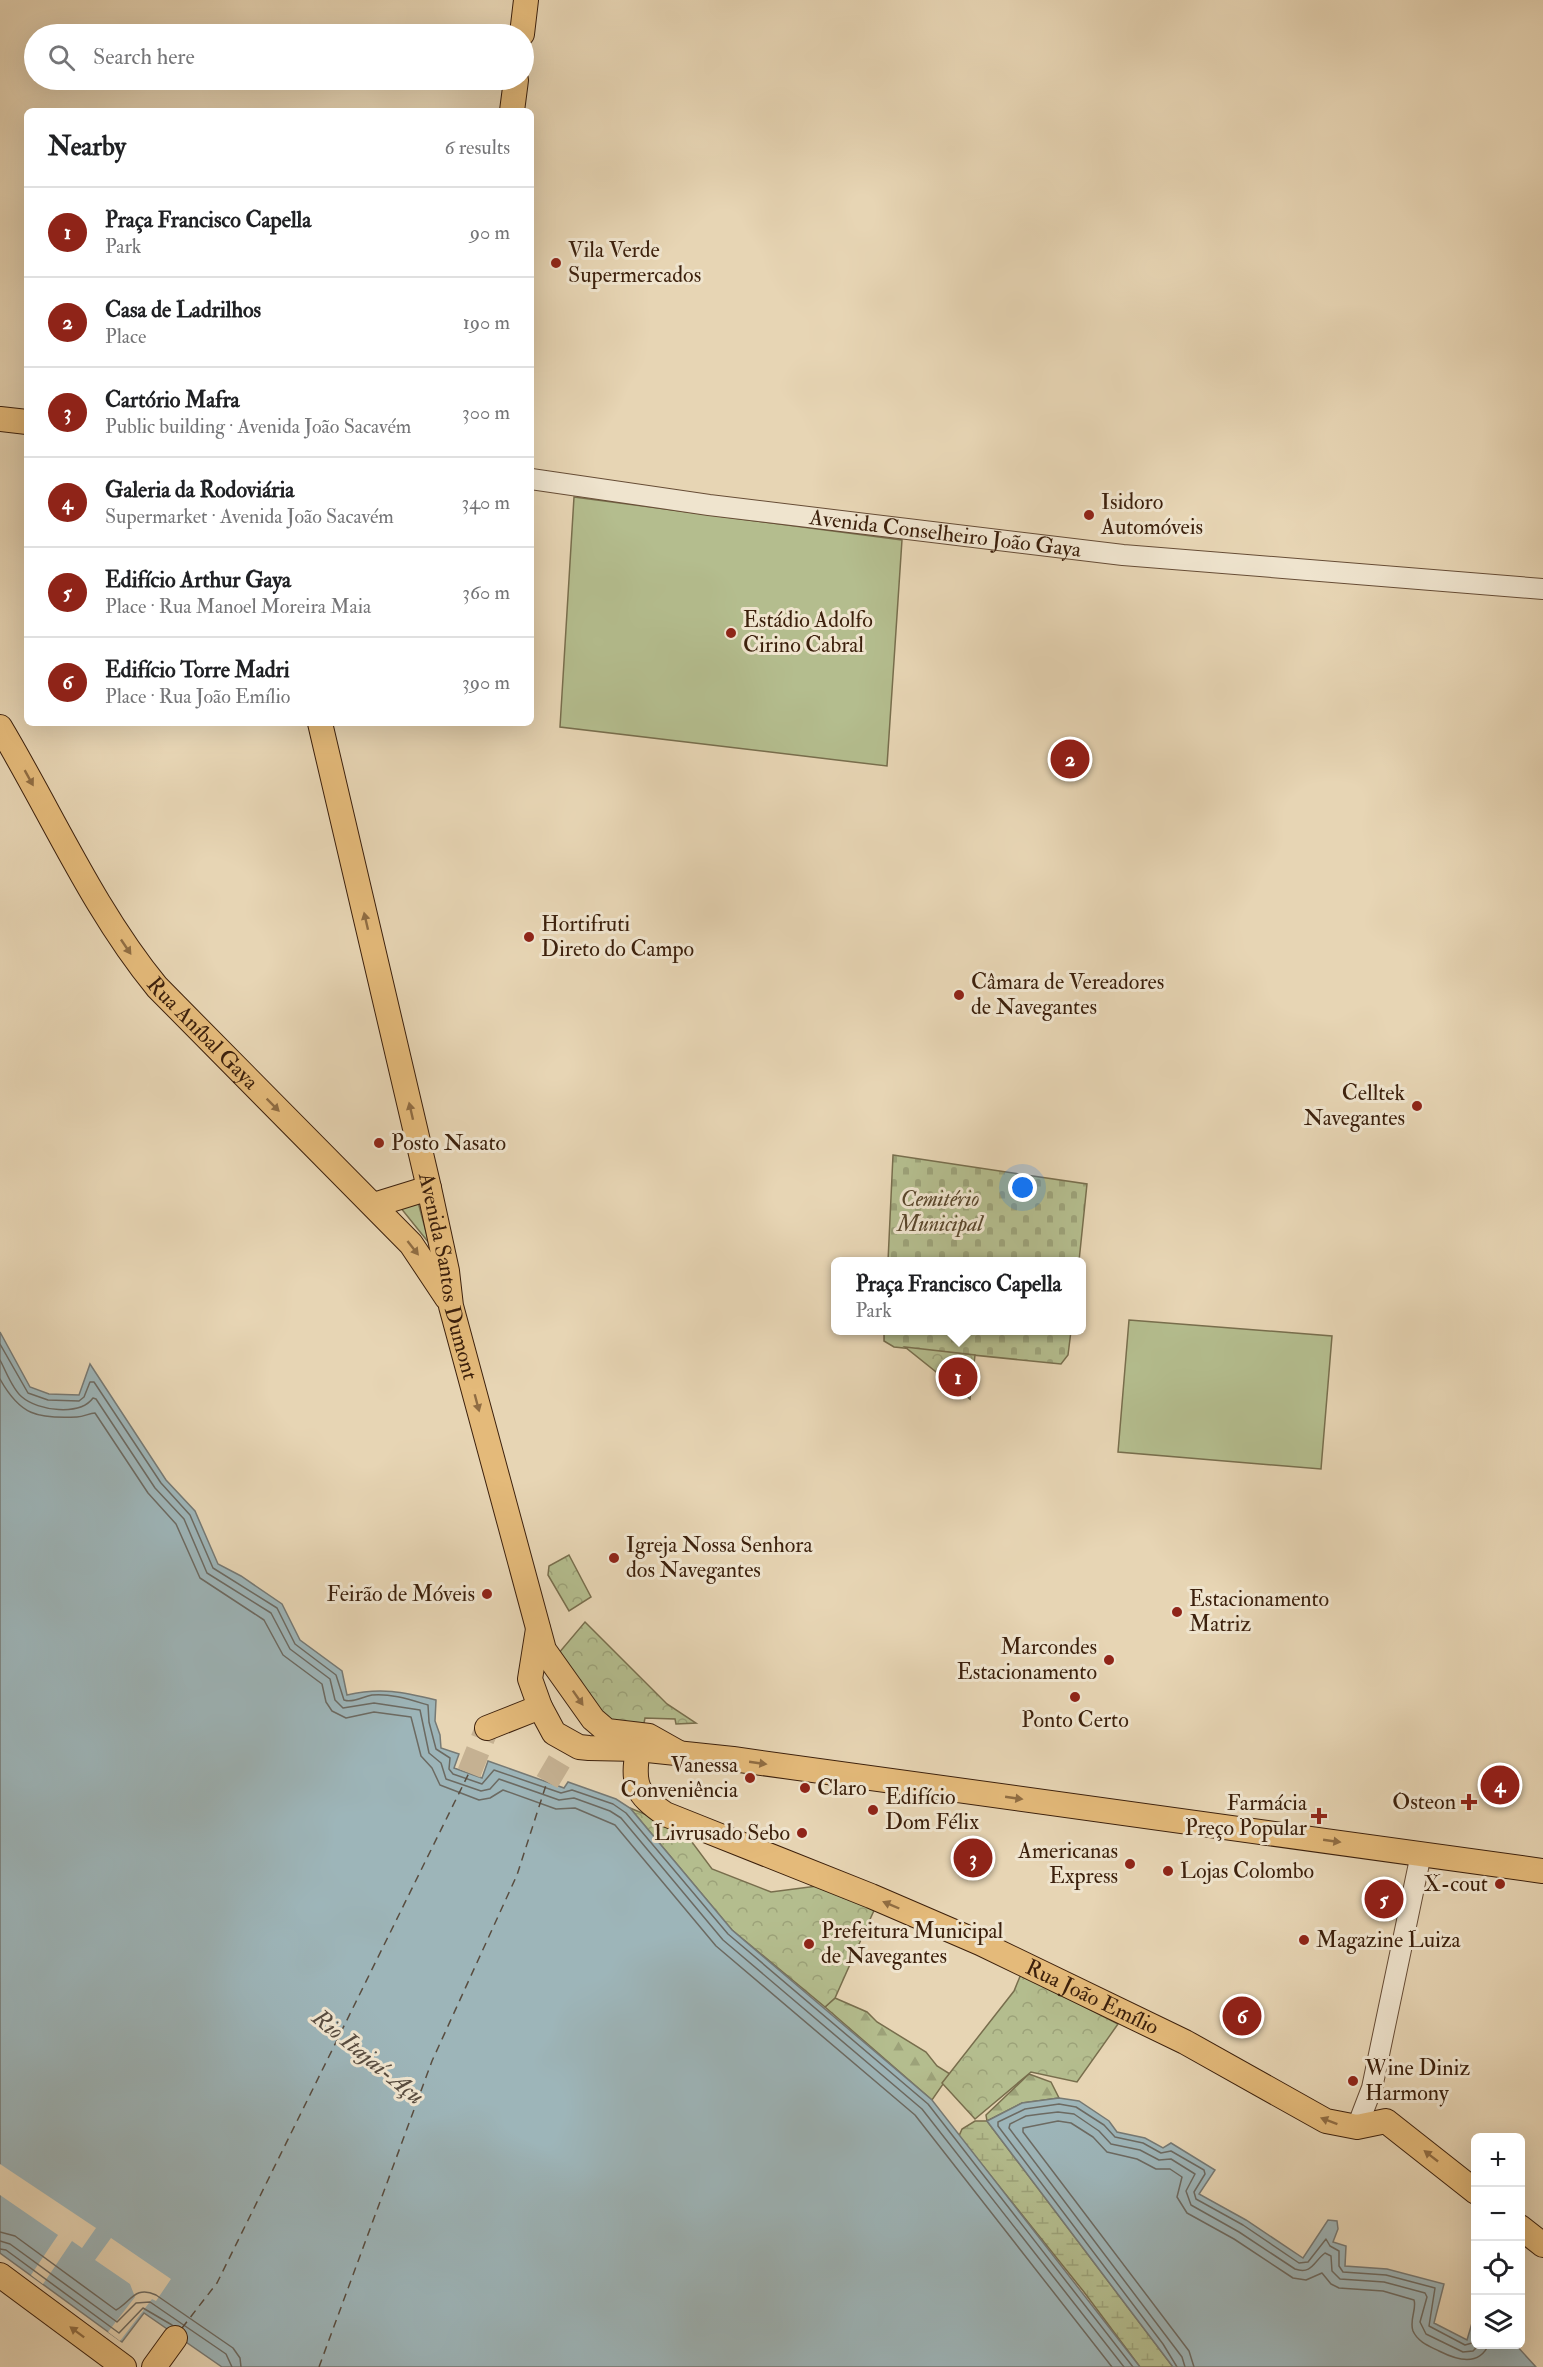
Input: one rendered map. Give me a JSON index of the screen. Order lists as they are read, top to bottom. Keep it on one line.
{"streets":{"main road":["Rua Aníbal Gaya","Avenida Santos Dumont","Rua João Emílio"],"street":["Avenida Conselheiro João Gaya"]},"crossings":[["Rua Aníbal Gaya","Avenida Santos Dumont"]],"one_way":["Rua Aníbal Gaya"],"water":["Rio Itajaí-Açu"],"parks":["Cemitério Municipal"],"places":{"other":["Vila Verde Supermercados","Isidoro Automóveis","Estádio Adolfo Cirino Cabral","Hortifruti Direto do Campo","Câmara de Vereadores de Navegantes","Celltek Navegantes","Posto Nasato","Igreja Nossa Senhora dos Navegantes","Feirão de Móveis","Estacionamento Matriz","Marcondes Estacionamento","Ponto Certo","Vanessa Conveniência","Claro","Edifício Dom Félix","Livrusado Sebo","Americanas Express","Lojas Colombo","X-cout","Magazine Luiza","Prefeitura Municipal de Navegantes","Wine Diniz Harmony"],"health":["Osteon","Farmácia Preço Popular"]},"page":{"search":"Search here","heading":["Nearby","6 results"],"list":[{"mark":"1","name":"Praça Francisco Capella","note":"Park","value":"90 m"},{"mark":"2","name":"Casa de Ladrilhos","note":"Place","value":"190 m"},{"mark":"3","name":"Cartório Mafra","note":"Public building · Avenida João Sacavém","value":"300 m"},{"mark":"4","name":"Galeria da Rodoviária","note":"Supermarket · Avenida João Sacavém","value":"340 m"},{"mark":"5","name":"Edifício Arthur Gaya","note":"Place · Rua Manoel Moreira Maia","value":"360 m"},{"mark":"6","name":"Edifício Torre Madri","note":"Place · Rua João Emílio","value":"390 m"}],"pins":["2","1","4","3","5","6"],"popup":["Praça Francisco Capella","Park"],"map_buttons":["+","−"]}}
